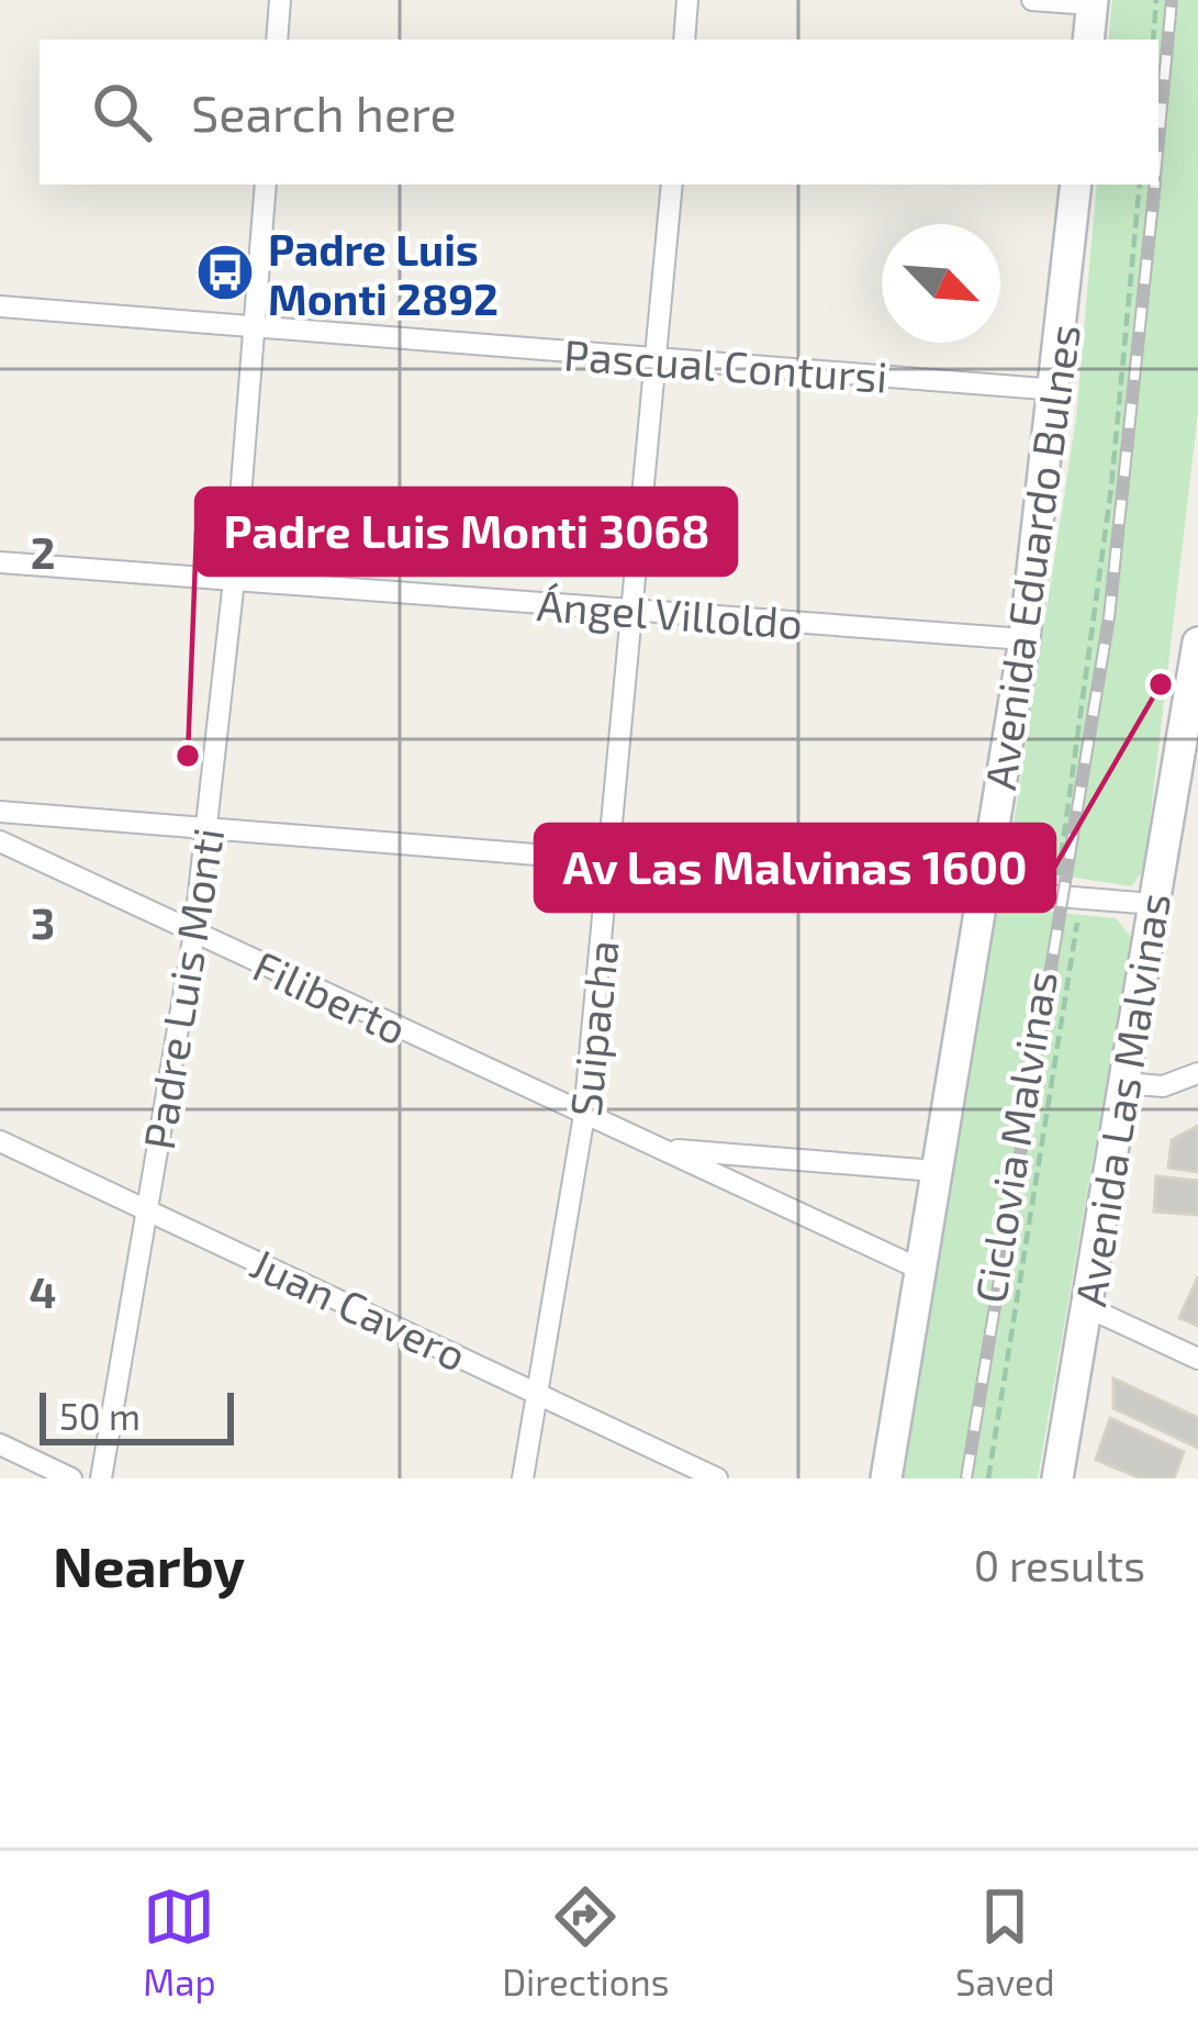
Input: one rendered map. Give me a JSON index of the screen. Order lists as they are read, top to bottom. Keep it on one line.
{"streets":{"main road":["Avenida Eduardo Bulnes","Avenida Las Malvinas"],"street":["Pascual Contursi","Ángel Villoldo","Padre Luis Monti","Filiberto","Suipacha","Juan Cavero"],"path":["Ciclovia Malvinas"]},"crossings":[["Pascual Contursi","Avenida Eduardo Bulnes"],["Pascual Contursi","Padre Luis Monti"],["Pascual Contursi","Suipacha"],["Avenida Eduardo Bulnes","Ángel Villoldo"],["Avenida Eduardo Bulnes","Filiberto"],["Ángel Villoldo","Padre Luis Monti"],["Ángel Villoldo","Suipacha"],["Padre Luis Monti","Filiberto"],["Padre Luis Monti","Juan Cavero"],["Filiberto","Suipacha"],["Suipacha","Juan Cavero"]],"places":{"bus stop":["Padre Luis Monti 2892"],"other":["Av Las Malvinas 1600","Padre Luis Monti 3068"]},"scale_bar":"50 m","north":"bottom right","page":{"search":"Search here","scale":"50 m","heading":["Nearby","0 results"],"nav":["Map","Directions","Saved"]},"grid":{"rows":["2","3","4"]}}
